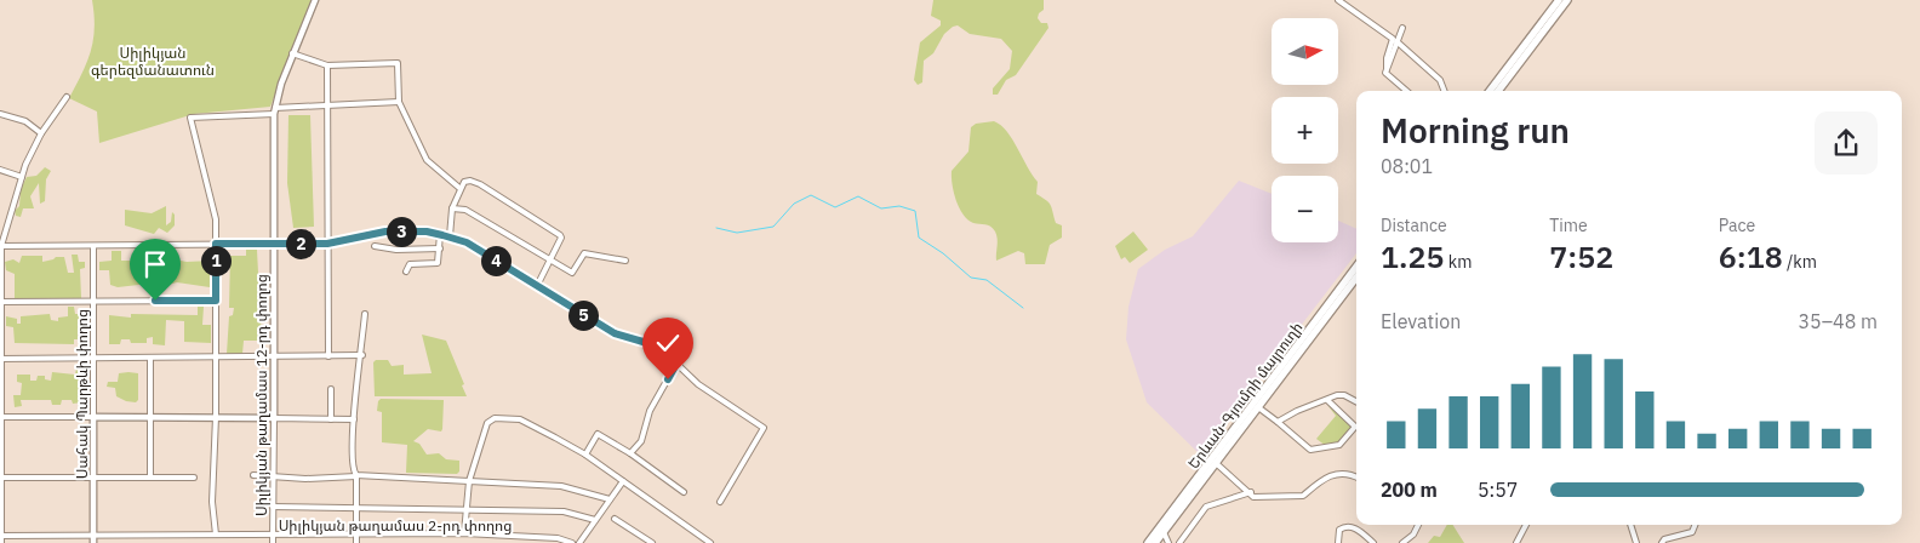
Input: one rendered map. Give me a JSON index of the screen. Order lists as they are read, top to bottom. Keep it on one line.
{"streets":{"highway":["Երևան-Գյումրի մայրուղի"],"main road":["Սահակ Պարթևի փողոց","Սիլիկյան թաղամաս 12-րդ փողոց"],"street":["Սիլիկյան թաղամաս 2-րդ փողոց"]},"crossings":[["Սահակ Պարթևի փողոց","Սիլիկյան թաղամաս 2-րդ փողոց"],["Սիլիկյան թաղամաս 12-րդ փողոց","Սիլիկյան թաղամաս 2-րդ փողոց"]],"parks":["Սիլիկյան գերեզմանատուն"],"north":"right","page":{"map_buttons":["+","−"],"heading":["Morning run","08:01"],"stats":[["Distance","1.25 km"],["Time","7:52"],["Pace","6:18 /km"]],"pins":["3","2","1","4","5"],"chart":["Elevation","35–48 m"],"list":[{"name":"200 m","note":"5:57"}]}}
